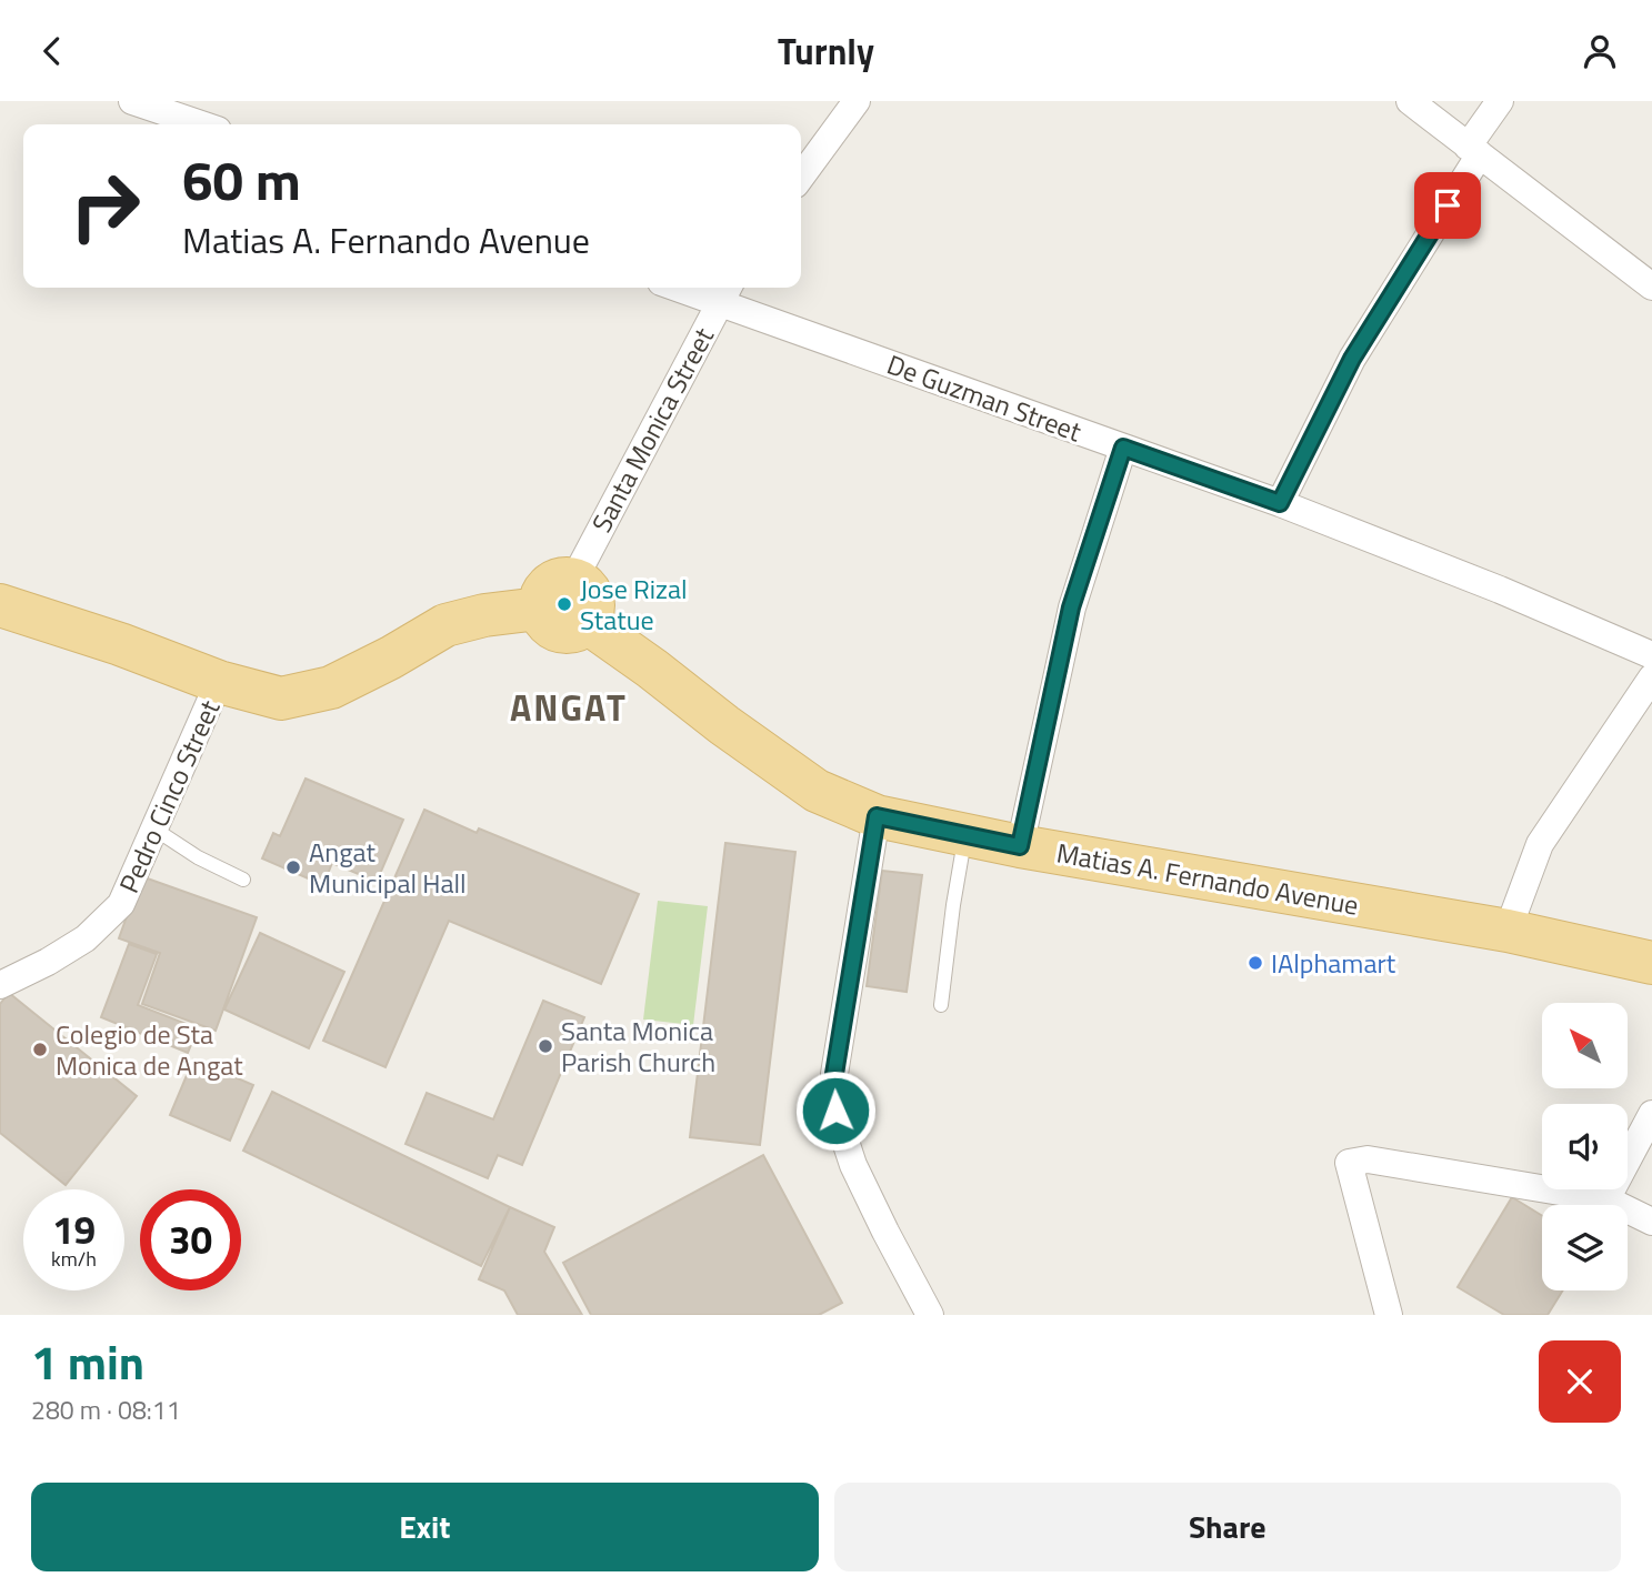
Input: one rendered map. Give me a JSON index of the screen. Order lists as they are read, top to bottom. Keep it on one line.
{"streets":{"main road":["Matias A. Fernando Avenue"],"street":["De Guzman Street","Santa Monica Street","Pedro Cinco Street"]},"crossings":[["De Guzman Street","Santa Monica Street"],["Santa Monica Street","Matias A. Fernando Avenue"]],"districts":["ANGAT"],"places":["Jose Rizal Statue","Angat Municipal Hall","IAlphamart","Santa Monica Parish Church","Colegio de Sta Monica de Angat"],"north":"top left","page":{"header":"Turnly","turn":["60 m","Matias A. Fernando Avenue"],"speed":"19 km/h","limit":"30","heading":["1 min","280 m · 08:11"],"buttons":["Exit","Share"]}}
